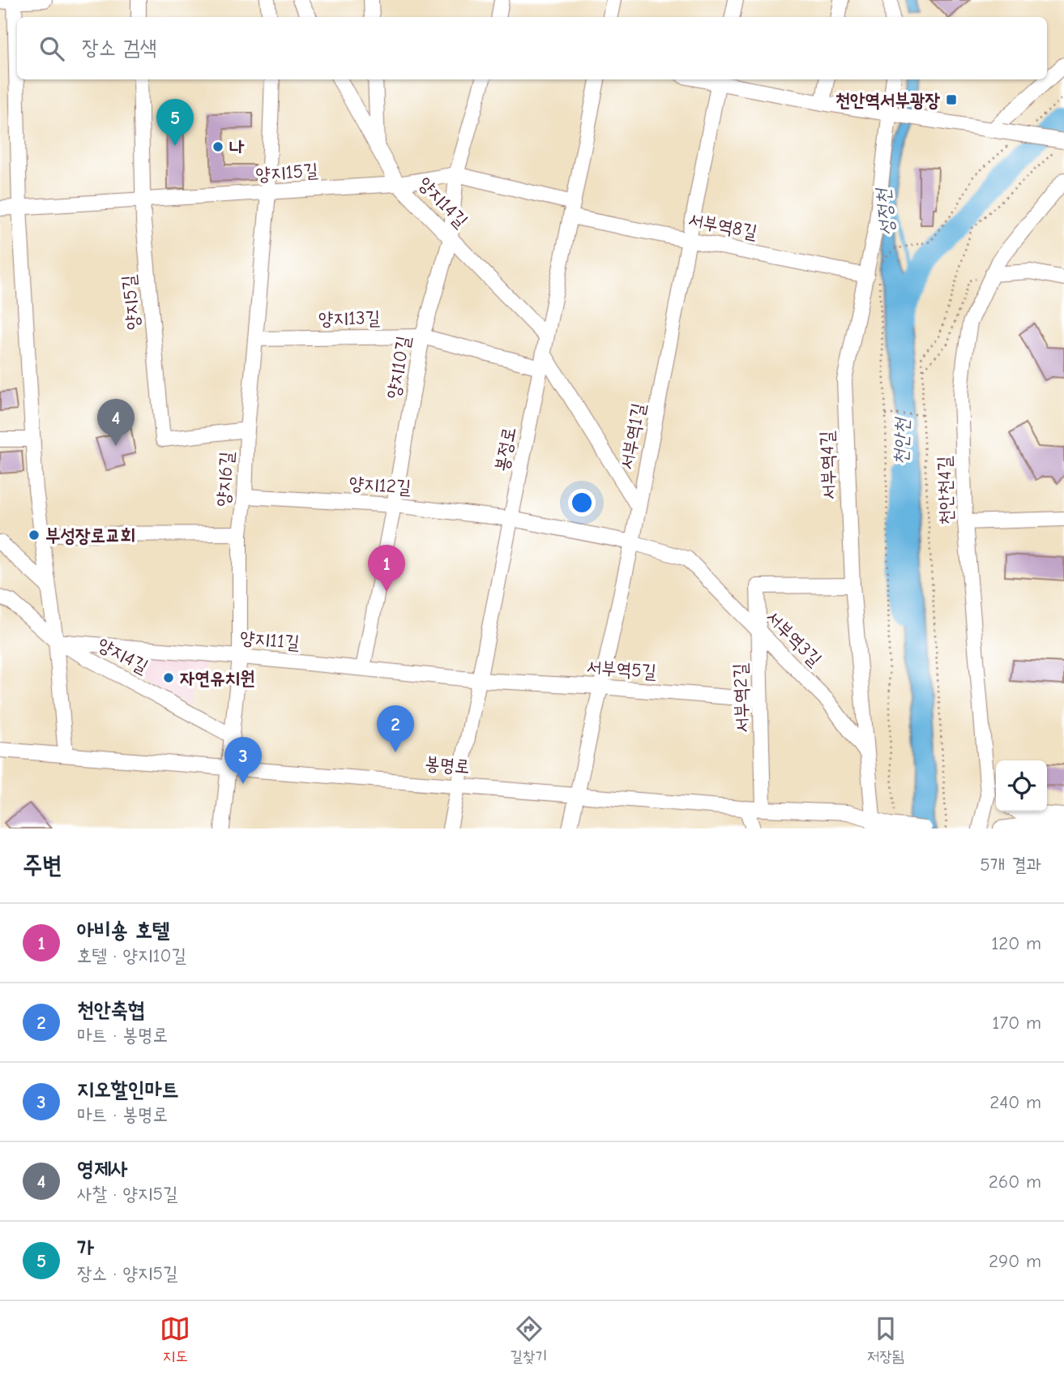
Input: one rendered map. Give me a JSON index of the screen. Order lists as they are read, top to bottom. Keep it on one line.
{"streets":{"street":["양지15길","양지14길","서부역8길","양지5길","양지13길","양지10길","서부역1길","봉정로","서부역4길","양지6길","양지12길","천안천4길","서부역3길","양지11길","양지4길","서부역5길","서부역2길","봉명로"]},"crossings":[["양지15길","양지14길"],["양지15길","서부역8길"],["양지15길","양지5길"],["양지15길","양지10길"],["양지15길","봉정로"],["양지15길","양지6길"],["양지14길","양지10길"],["양지14길","봉정로"],["서부역8길","서부역1길"],["서부역8길","봉정로"],["서부역8길","서부역4길"],["양지5길","양지6길"],["양지13길","양지10길"],["양지13길","봉정로"],["양지13길","양지6길"],["양지10길","양지12길"],["양지10길","양지11길"],["서부역1길","양지12길"],["서부역1길","서부역5길"],["서부역1길","봉명로"],["봉정로","양지12길"],["봉정로","양지11길"],["봉정로","서부역5길"],["봉정로","봉명로"],["서부역4길","서부역3길"],["서부역4길","서부역2길"],["서부역4길","봉명로"],["양지6길","양지12길"],["양지6길","양지11길"],["양지6길","양지4길"],["양지6길","봉명로"],["양지12길","서부역3길"],["서부역3길","서부역2길"],["양지11길","양지4길"],["양지11길","서부역5길"],["서부역5길","서부역2길"],["서부역2길","봉명로"]],"water":["성정천","천안천"],"places":{"transit":["천안역서부광장"],"other":["나","부성장로교회","자연유치원"]},"page":{"search":"장소 검색","pins":["5","4","1","2","3"],"heading":["주변","5개 결과"],"list":[{"mark":"1","name":"아비숑 호텔","note":"호텔 · 양지10길","value":"120 m"},{"mark":"2","name":"천안축협","note":"마트 · 봉명로","value":"170 m"},{"mark":"3","name":"지오할인마트","note":"마트 · 봉명로","value":"240 m"},{"mark":"4","name":"영제사","note":"사찰 · 양지5길","value":"260 m"},{"mark":"5","name":"가","note":"장소 · 양지5길","value":"290 m"}],"nav":["지도","길찾기","저장됨"]}}
